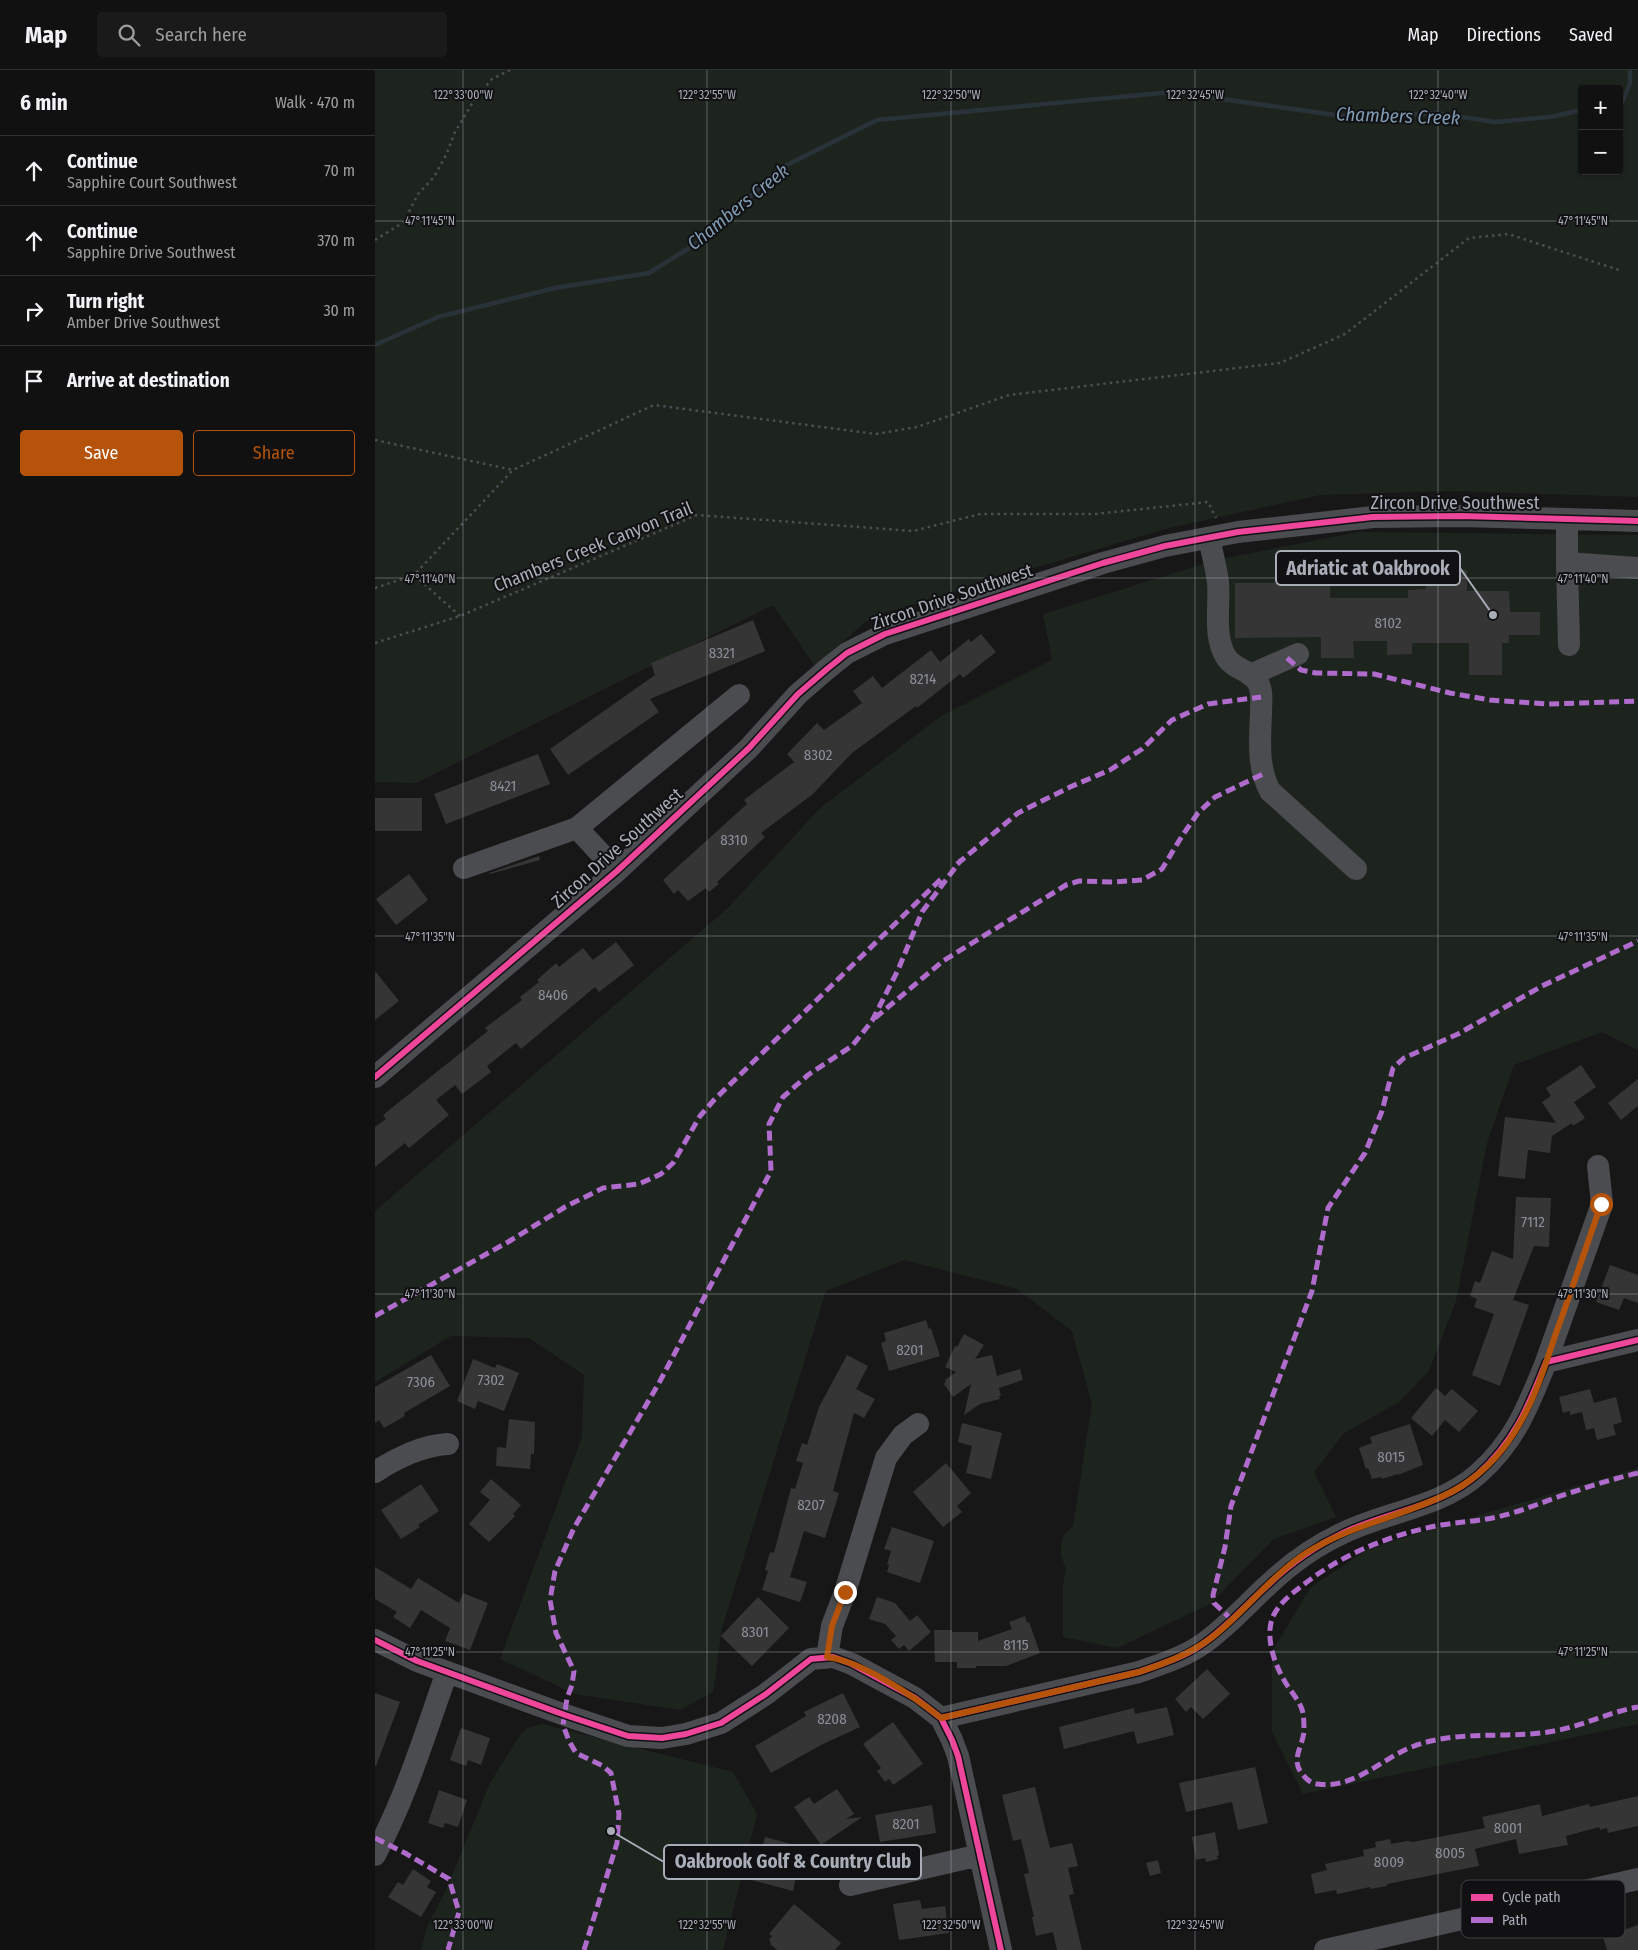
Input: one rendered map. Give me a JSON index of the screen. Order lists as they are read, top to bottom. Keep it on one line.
{"streets":{"street":["Zircon Drive Southwest"],"path":["Chambers Creek Canyon Trail"]},"crossings":[["Zircon Drive Southwest","Chambers Creek Canyon Trail"]],"water":["Chambers Creek"],"places":["Adriatic at Oakbrook","Oakbrook Golf & Country Club"],"house_numbers":["8102","8321","8214","8302","8421","8310","8406","7112","8201","7302","7306","8015","8207","8301","8115","8208","8201","8001","8005","8009"],"legend":["Cycle path","Path"],"page":{"header":"Map","search":"Search here","nav":["Map","Directions","Saved"],"heading":["6 min","Walk · 470 m"],"map_buttons":["+","−"],"list":[["Continue","Sapphire Court Southwest","70 m"],["Continue","Sapphire Drive Southwest","370 m"],["Turn right","Amber Drive Southwest","30 m"],"Arrive at destination"],"buttons":["Save","Share"]},"coordinates":["122°33'00\"W","122°32'55\"W","122°32'50\"W","122°32'45\"W","122°32'40\"W","47°11'45\"N","47°11'40\"N","47°11'35\"N","47°11'30\"N","47°11'25\"N"]}
